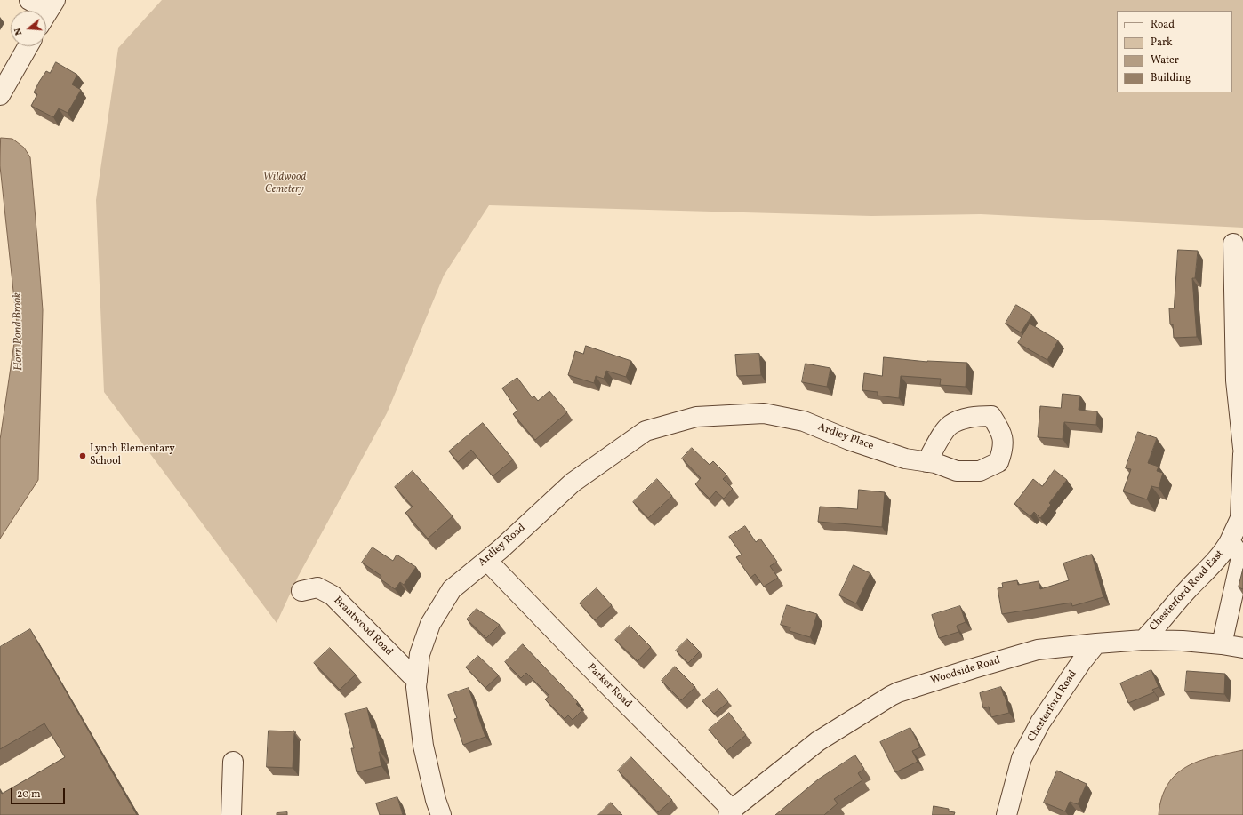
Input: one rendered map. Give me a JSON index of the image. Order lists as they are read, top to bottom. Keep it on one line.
{"streets":{"street":["Ardley Place","Ardley Road","Chesterford Road East","Brantwood Road","Woodside Road","Parker Road","Chesterford Road"]},"crossings":[["Ardley Place","Ardley Road"],["Ardley Road","Brantwood Road"],["Ardley Road","Parker Road"],["Chesterford Road East","Woodside Road"],["Woodside Road","Parker Road"],["Woodside Road","Chesterford Road"]],"water":["Horn Pond Brook"],"parks":["Wildwood Cemetery"],"places":["Lynch Elementary School"],"legend":["Road","Park","Water","Building"],"scale_bar":"20 m","north":"left"}
